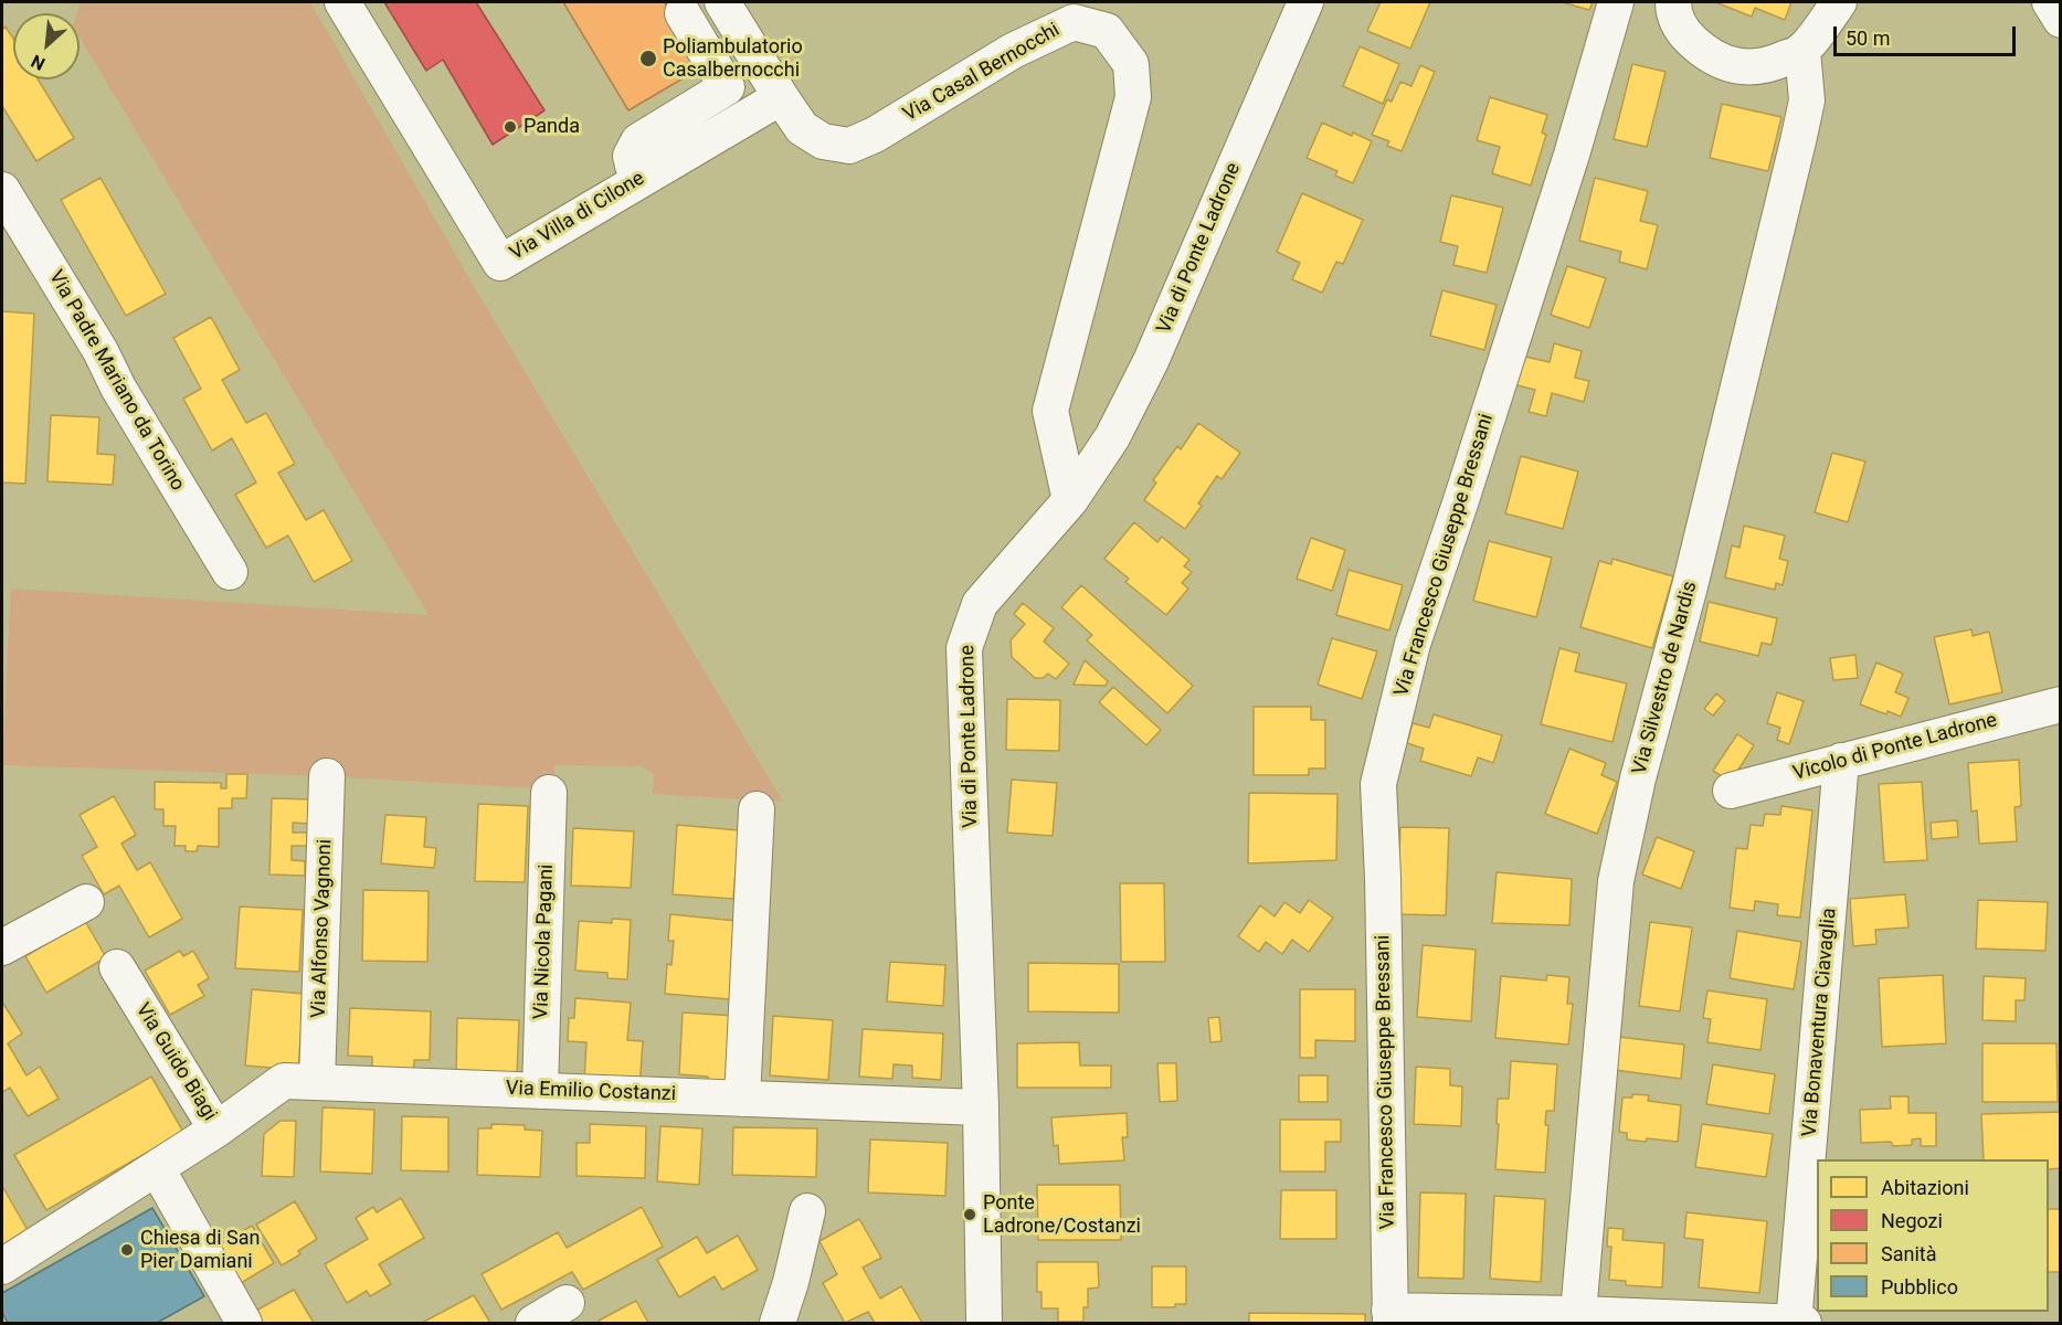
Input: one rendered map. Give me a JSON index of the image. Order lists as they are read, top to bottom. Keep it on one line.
{"streets":{"street":["Via Casal Bernocchi","Via Villa di Cilone","Via di Ponte Ladrone","Via Padre Mariano da Torino","Via Francesco Giuseppe Bressani","Via Silvestro de Nardis","Vicolo di Ponte Ladrone","Via Alfonso Vagnoni","Via Nicola Pagani","Via Bonaventura Ciavaglia","Via Guido Biagi","Via Emilio Costanzi"]},"crossings":[["Via Casal Bernocchi","Via Villa di Cilone"],["Via Casal Bernocchi","Via di Ponte Ladrone"],["Via di Ponte Ladrone","Via Emilio Costanzi"],["Vicolo di Ponte Ladrone","Via Bonaventura Ciavaglia"],["Via Alfonso Vagnoni","Via Emilio Costanzi"],["Via Nicola Pagani","Via Emilio Costanzi"],["Via Guido Biagi","Via Emilio Costanzi"]],"places":["Poliambulatorio Casalbernocchi","Panda","Ponte Ladrone/Costanzi","Chiesa di San Pier Damiani"],"legend":["Abitazioni","Negozi","Sanità","Pubblico"],"scale_bar":"50 m","north":"bottom left"}
